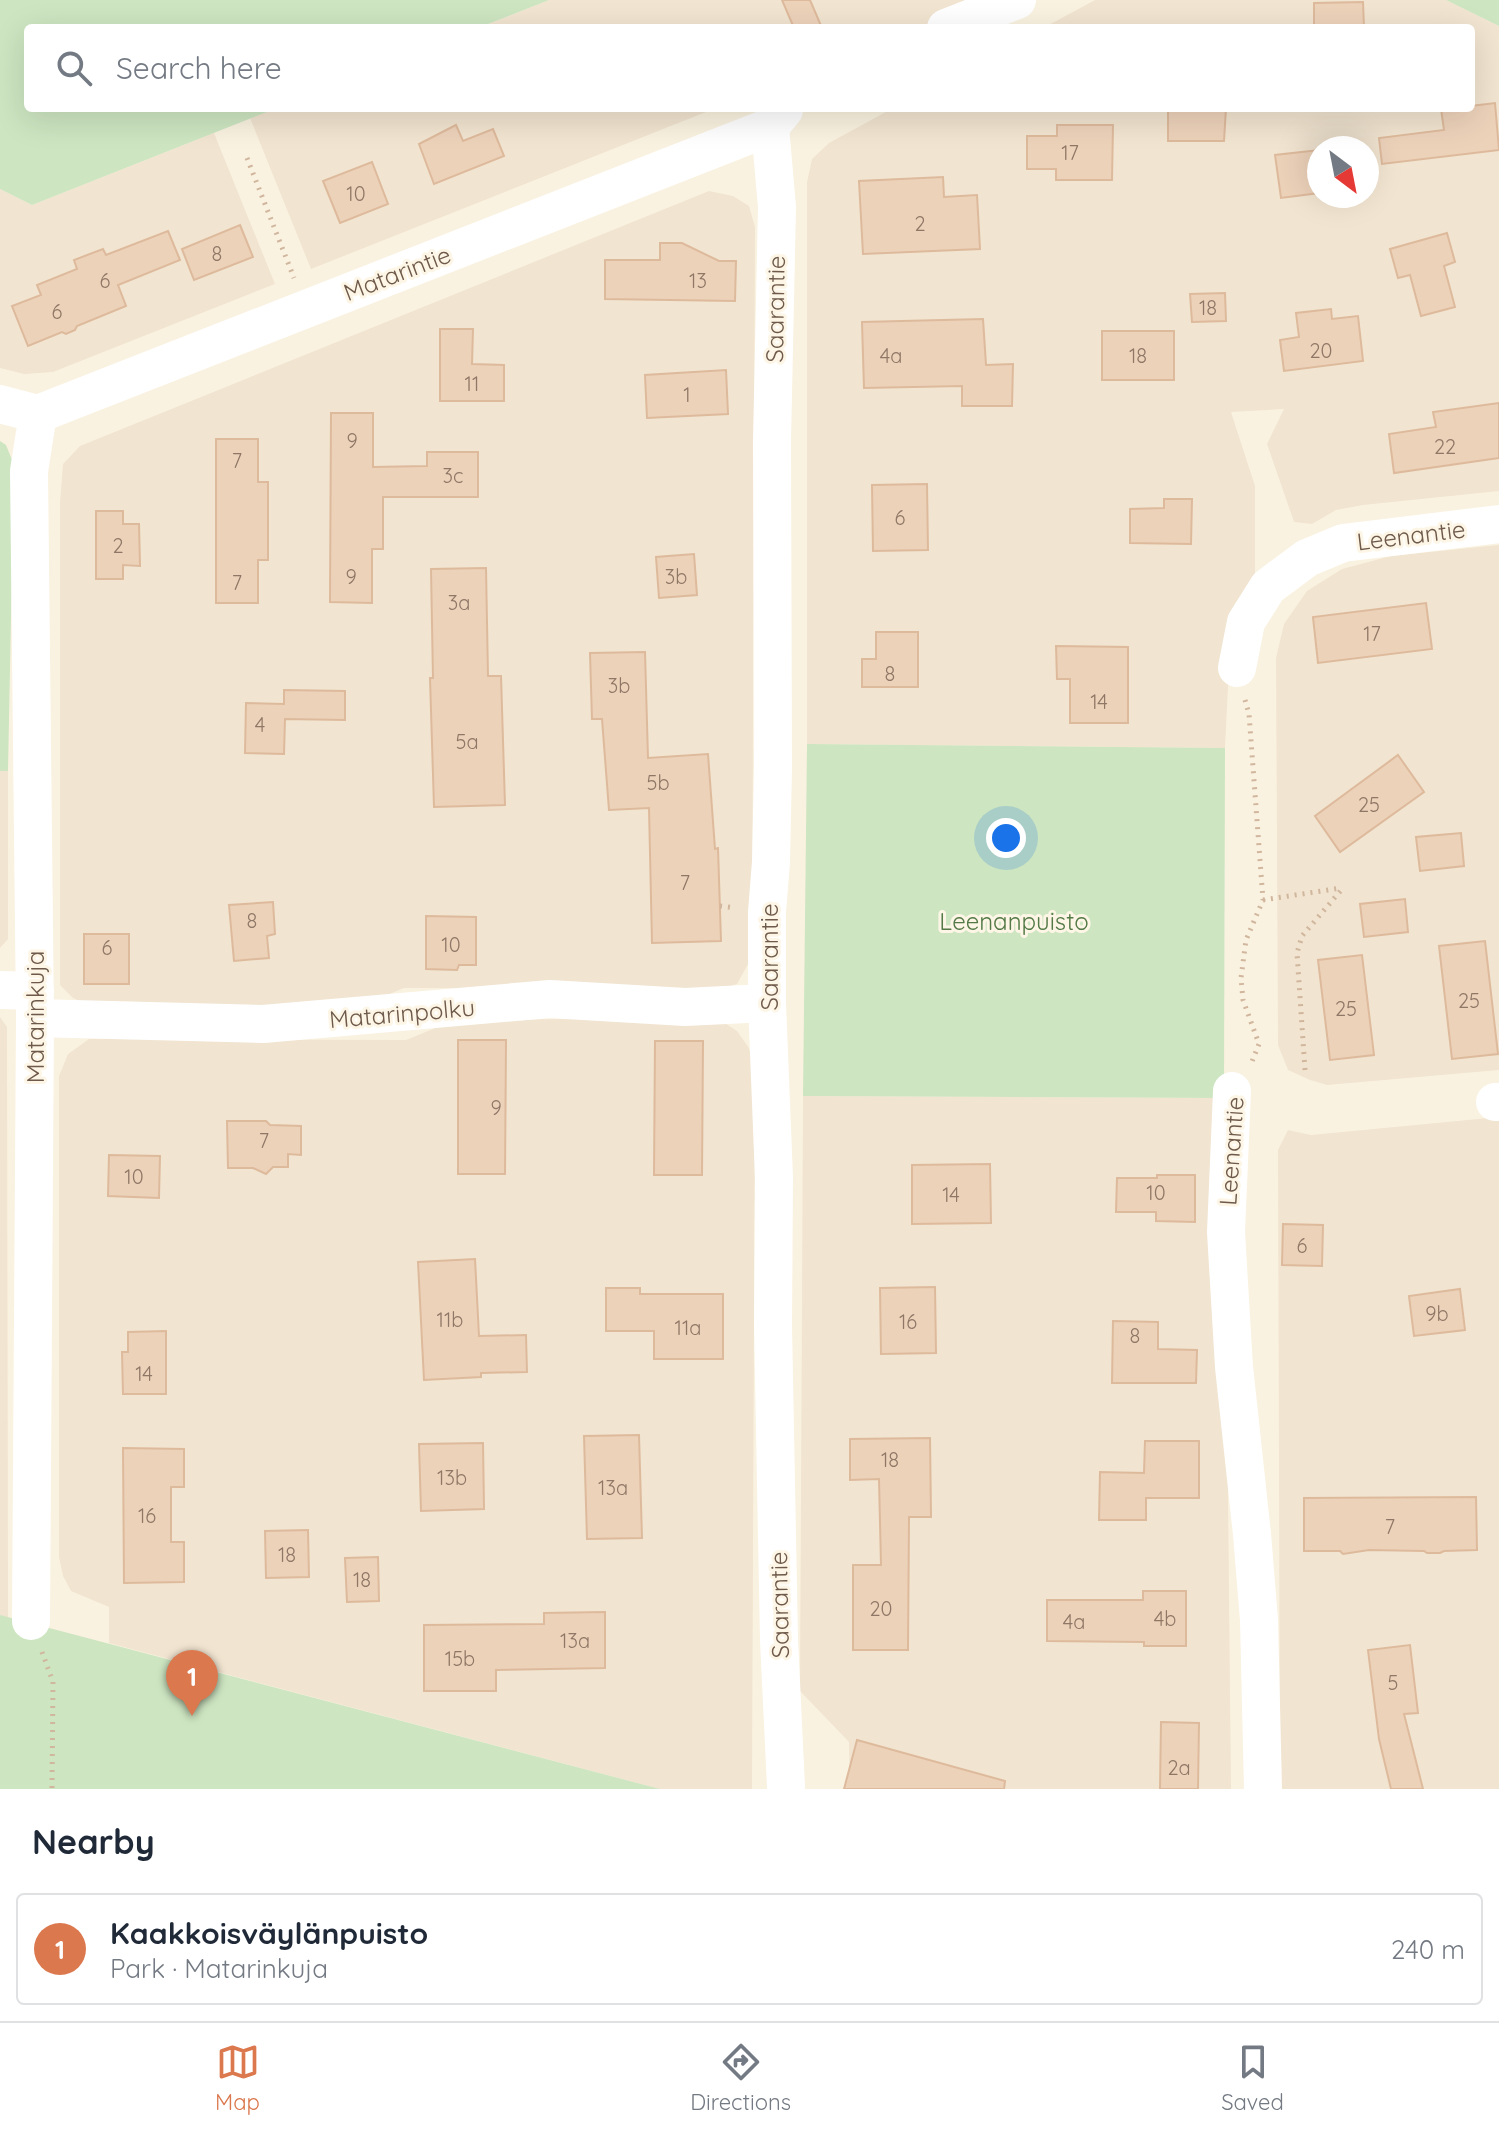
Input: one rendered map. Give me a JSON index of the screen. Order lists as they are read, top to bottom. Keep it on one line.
{"streets":{"street":["Matarintie","Saarantie","Leenantie","Matarinpolku","Matarinkuja"]},"crossings":[["Matarintie","Saarantie"],["Matarintie","Matarinkuja"],["Saarantie","Matarinpolku"],["Matarinpolku","Matarinkuja"]],"parks":["Leenanpuisto"],"house_numbers":["17","10","2","8","6","13","18","6","20","4a","18","11","1","9","22","7","3c","6","2","9","3b","7","3a","17","8","3b","14","4","5a","5b","25","7","8","10","6","25","25","9","7","10","10","14","6","9b","11b","16","11a","8","14","18","13b","13a","16","7","18","18","20","4b","4a","13a","15b","5","2a"],"north":"bottom right","page":{"search":"Search here","pins":"1","heading":"Nearby","list":[{"mark":"1","name":"Kaakkoisväylänpuisto","note":"Park · Matarinkuja","value":"240 m"}],"nav":["Map","Directions","Saved"]}}
